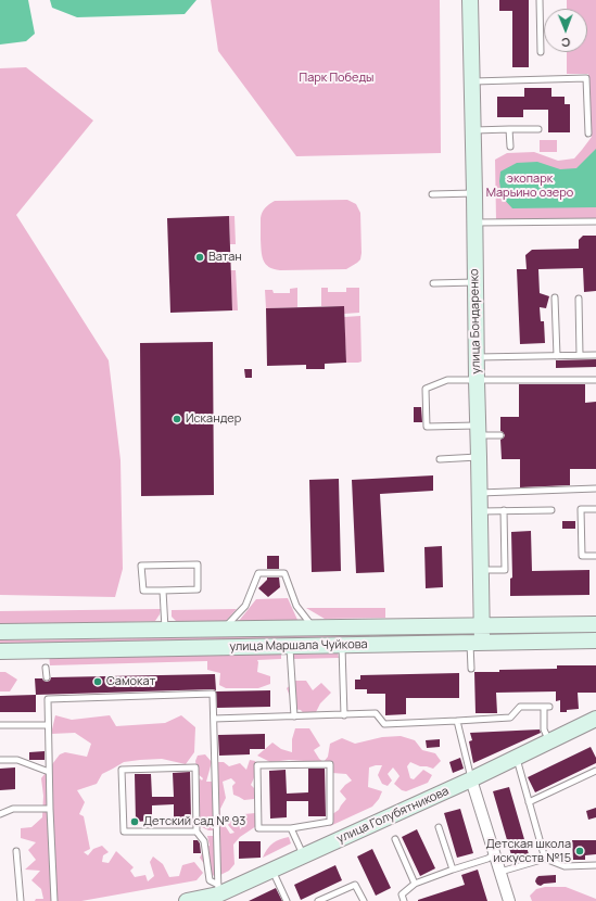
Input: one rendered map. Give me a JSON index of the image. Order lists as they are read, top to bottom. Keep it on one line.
{"streets":{"main road":["улица Бондаренко","улица Маршала Чуйкова","улица Голубятникова"]},"crossings":[["улица Бондаренко","улица Маршала Чуйкова"]],"parks":["Парк Победы","экопарк Марьино озеро"],"places":["Ватан","Искандер","Самокат","Детский сад № 93","Детская школа искусств №15"],"north":"bottom"}
